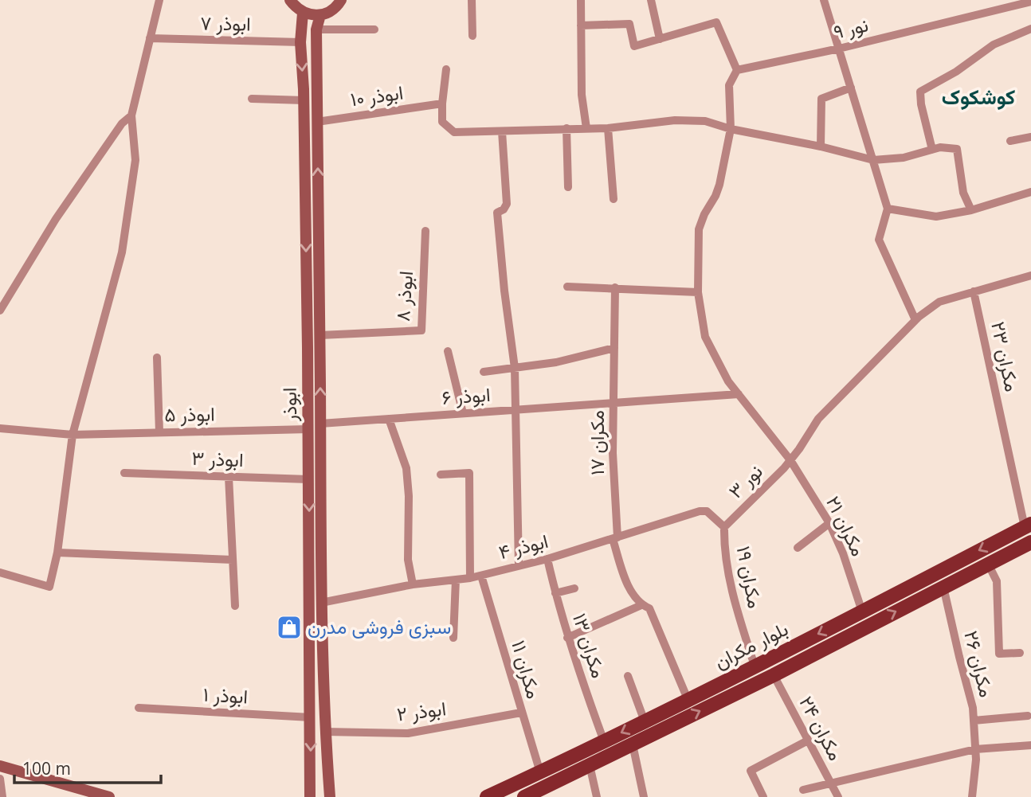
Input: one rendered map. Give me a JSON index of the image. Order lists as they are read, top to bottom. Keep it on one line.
{"streets":{"main road":["ابوذر","بلوار مکران"],"street":["ابوذر ۷","نور ۹","ابوذر ۱۰","ابوذر ۸","مکران ۲۳","ابوذر ۶","ابوذر ۵","مکران ۱۷","ابوذر ۳","نور ۳","مکران ۲۱","ابوذر ۴","مکران ۱۹","مکران ۱۳","مکران ۲۶","مکران ۱۱","ابوذر ۱","ابوذر ۲","مکران ۲۴"]},"crossings":[["ابوذر ۷","ابوذر"],["ابوذر ۱۰","ابوذر"],["ابوذر ۸","ابوذر"],["مکران ۲۳","نور ۳"],["مکران ۲۳","بلوار مکران"],["ابوذر ۶","ابوذر"],["ابوذر ۶","مکران ۱۷"],["ابوذر ۶","مکران ۲۱"],["ابوذر","ابوذر ۵"],["ابوذر","ابوذر ۳"],["ابوذر","ابوذر ۴"],["ابوذر","ابوذر ۱"],["ابوذر","ابوذر ۲"],["مکران ۱۷","ابوذر ۴"],["مکران ۱۷","بلوار مکران"],["نور ۳","مکران ۲۱"],["نور ۳","ابوذر ۴"],["نور ۳","مکران ۱۹"],["مکران ۲۱","بلوار مکران"],["ابوذر ۴","مکران ۱۹"],["ابوذر ۴","مکران ۱۳"],["ابوذر ۴","مکران ۱۱"],["مکران ۱۹","بلوار مکران"],["مکران ۱۳","بلوار مکران"],["بلوار مکران","مکران ۱۱"],["مکران ۱۱","ابوذر ۲"]],"districts":["کوشکوک"],"places":{"shop":["سبزی فروشی مدرن"]},"scale_bar":"100 m"}
